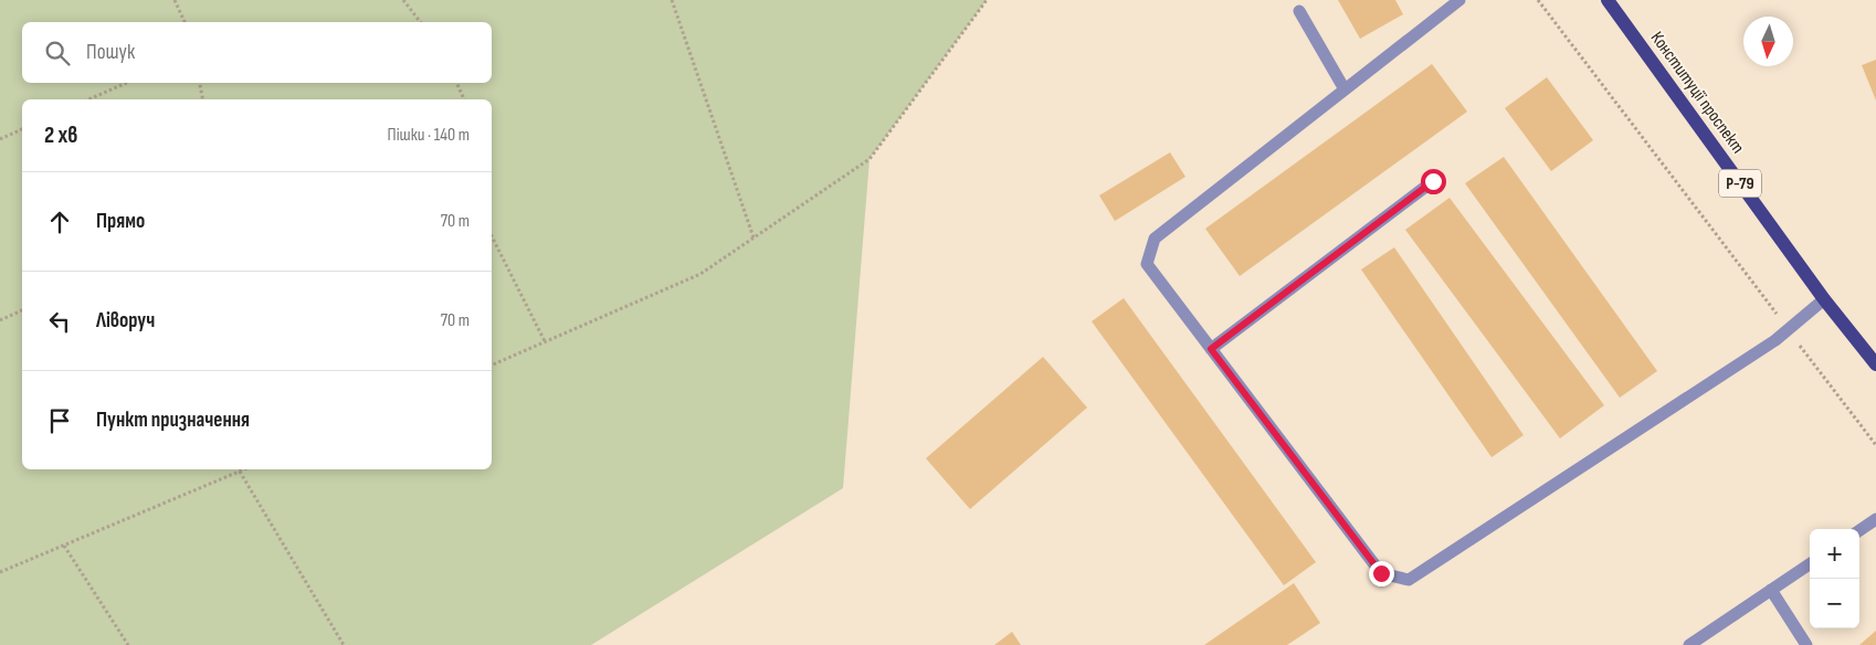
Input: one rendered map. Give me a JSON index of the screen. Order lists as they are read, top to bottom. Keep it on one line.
{"streets":{"main road":["Конституції проспект","Р-79"]},"north":"bottom","page":{"search":"Пошук","heading":["2 хв","Пішки · 140 m"],"list":[["Прямо","70 m"],["Ліворуч","70 m"],"Пункт призначення"],"map_buttons":["+","−"]}}
